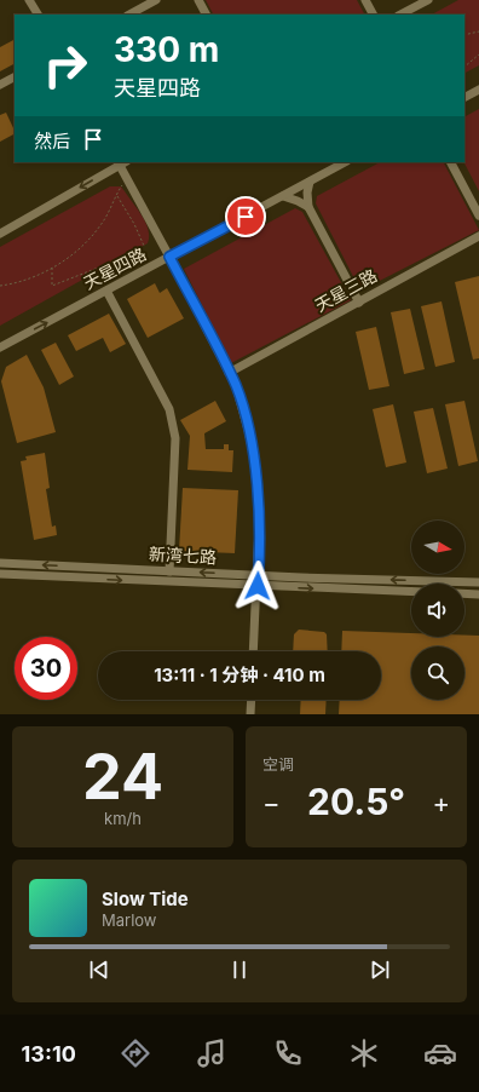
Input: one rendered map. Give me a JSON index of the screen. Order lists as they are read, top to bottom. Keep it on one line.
{"streets":{"street":["天星四路","天星三路","新湾七路"]},"north":"right","page":{"turn":["330 m","天星四路"],"then":"然后","limit":"30","trip":"13:11 · 1 分钟 · 410 m","tile":[["24","km/h"],"空调"],"heat":["−","20.5°","+"],"song":["Slow Tide","Marlow"],"tabs":"13:10"}}
